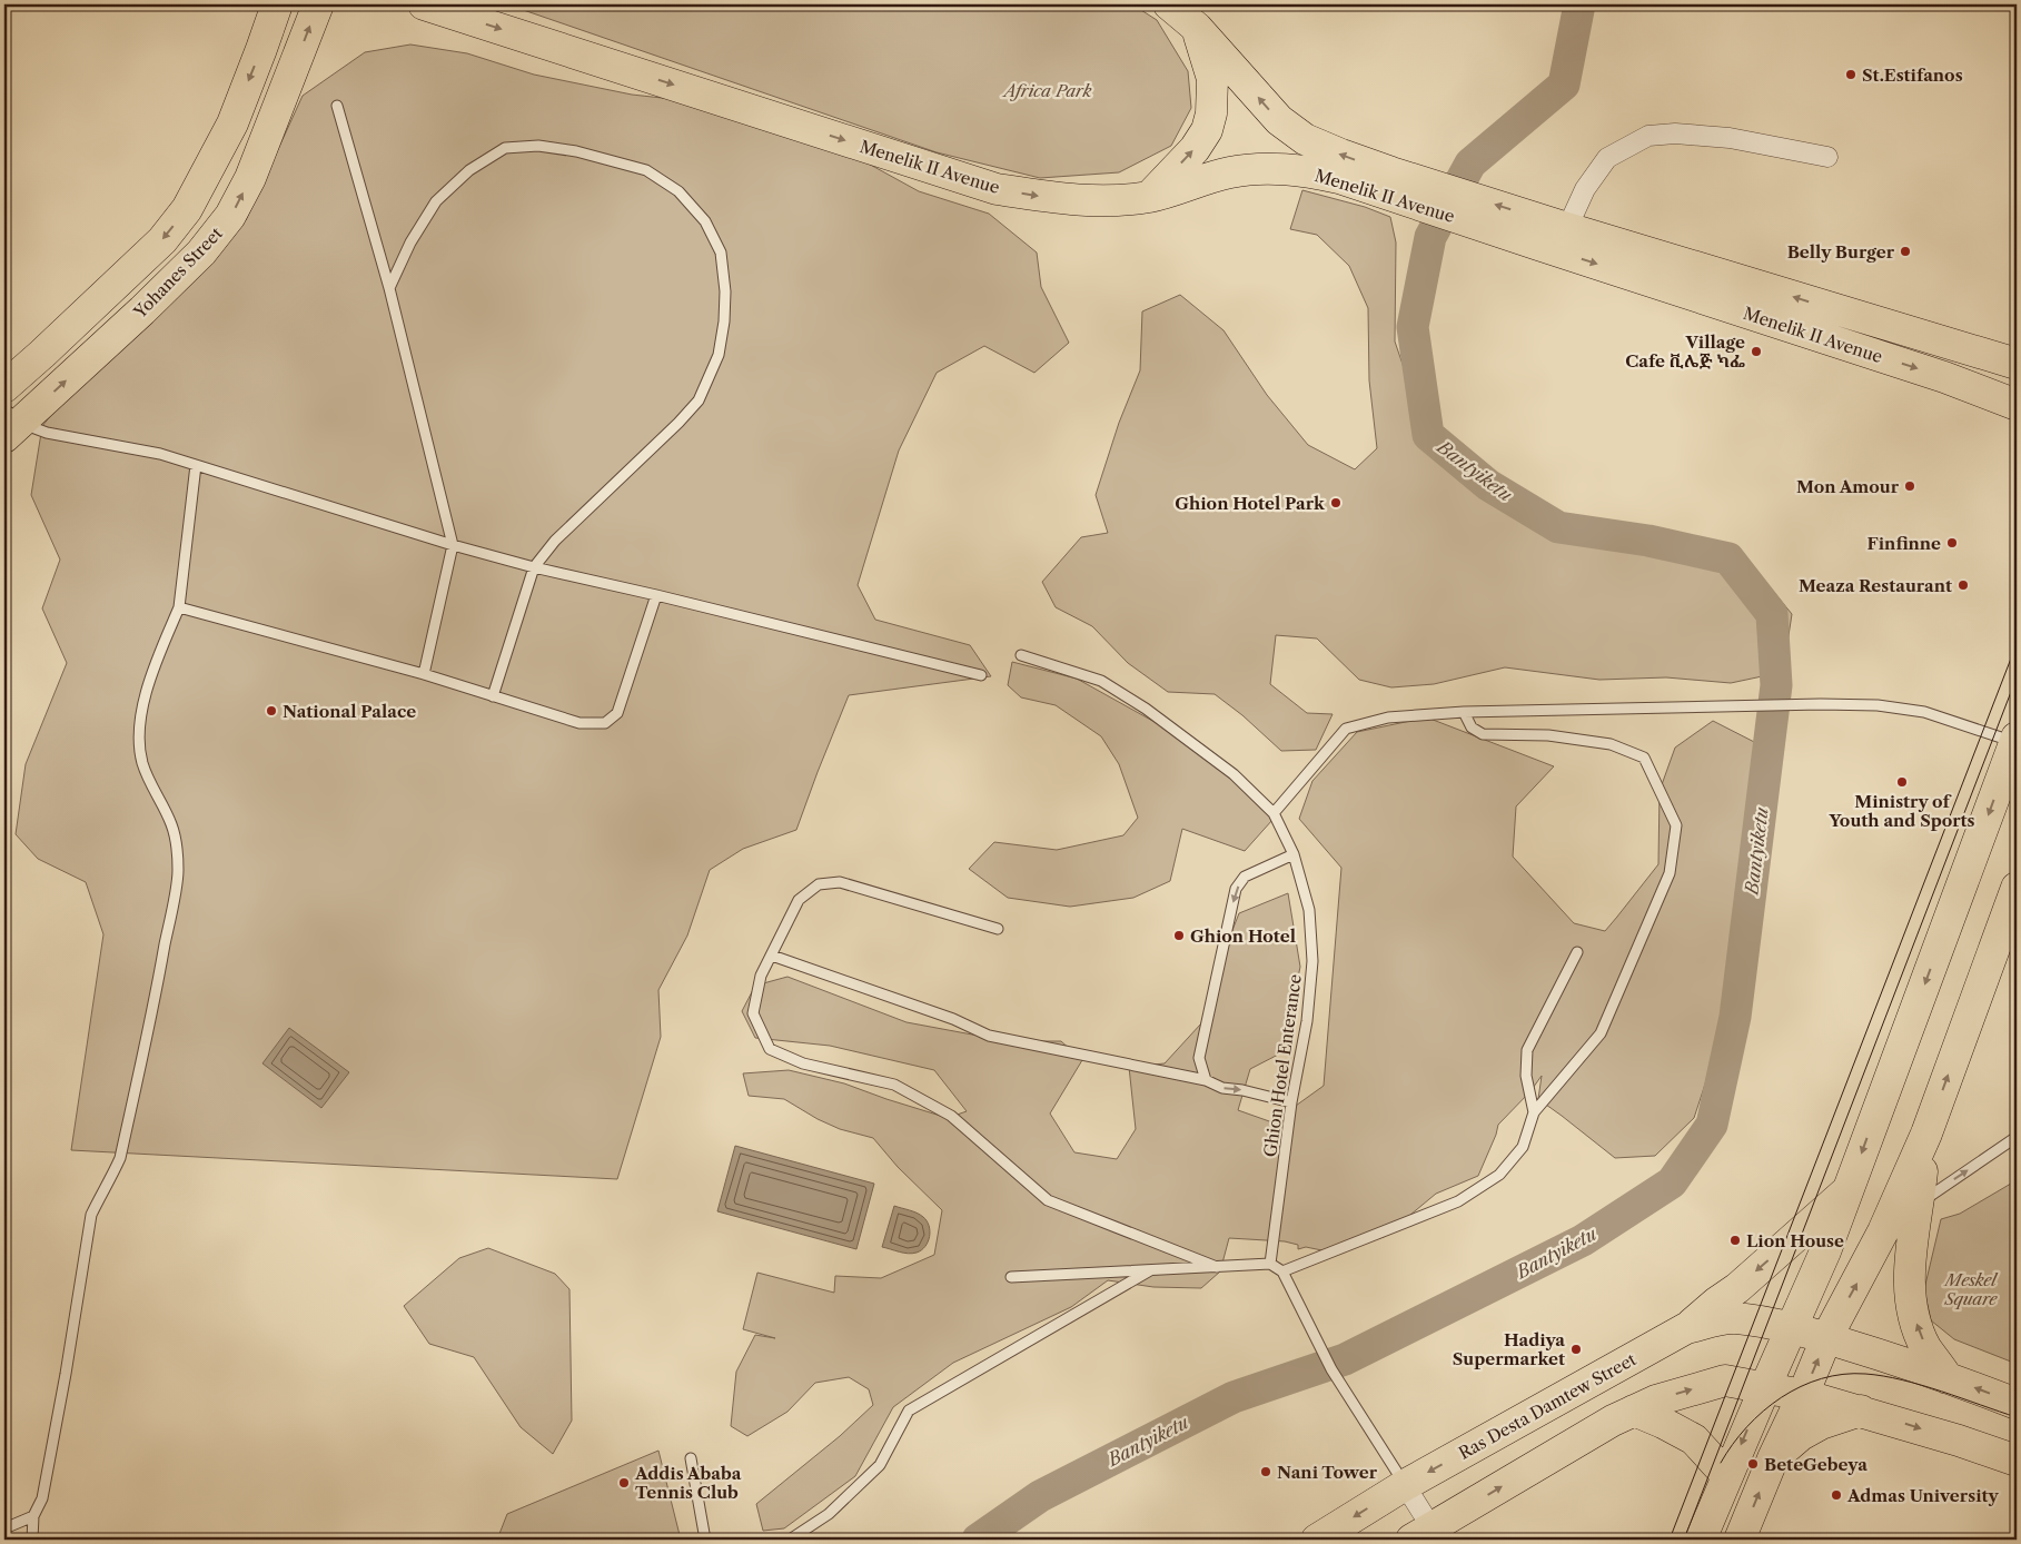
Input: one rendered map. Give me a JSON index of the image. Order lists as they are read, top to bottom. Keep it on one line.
{"streets":{"main road":["Menelik II Avenue","Yohanes Street","Ras Desta Damtew Street"],"lane":["Ghion Hotel Enterance"]},"water":["Bantyiketu"],"parks":["Africa Park","Meskel Square"],"places":["St.Estifanos","Belly Burger","Village Cafe ቪሌጅ ካፌ","Mon Amour","Ghion Hotel Park","Finfinne","Meaza Restaurant","National Palace","Ministry of Youth and Sports","Ghion Hotel","Lion House","Hadiya Supermarket","BeteGebeya","Nani Tower","Addis Ababa Tennis Club","Admas University"]}
